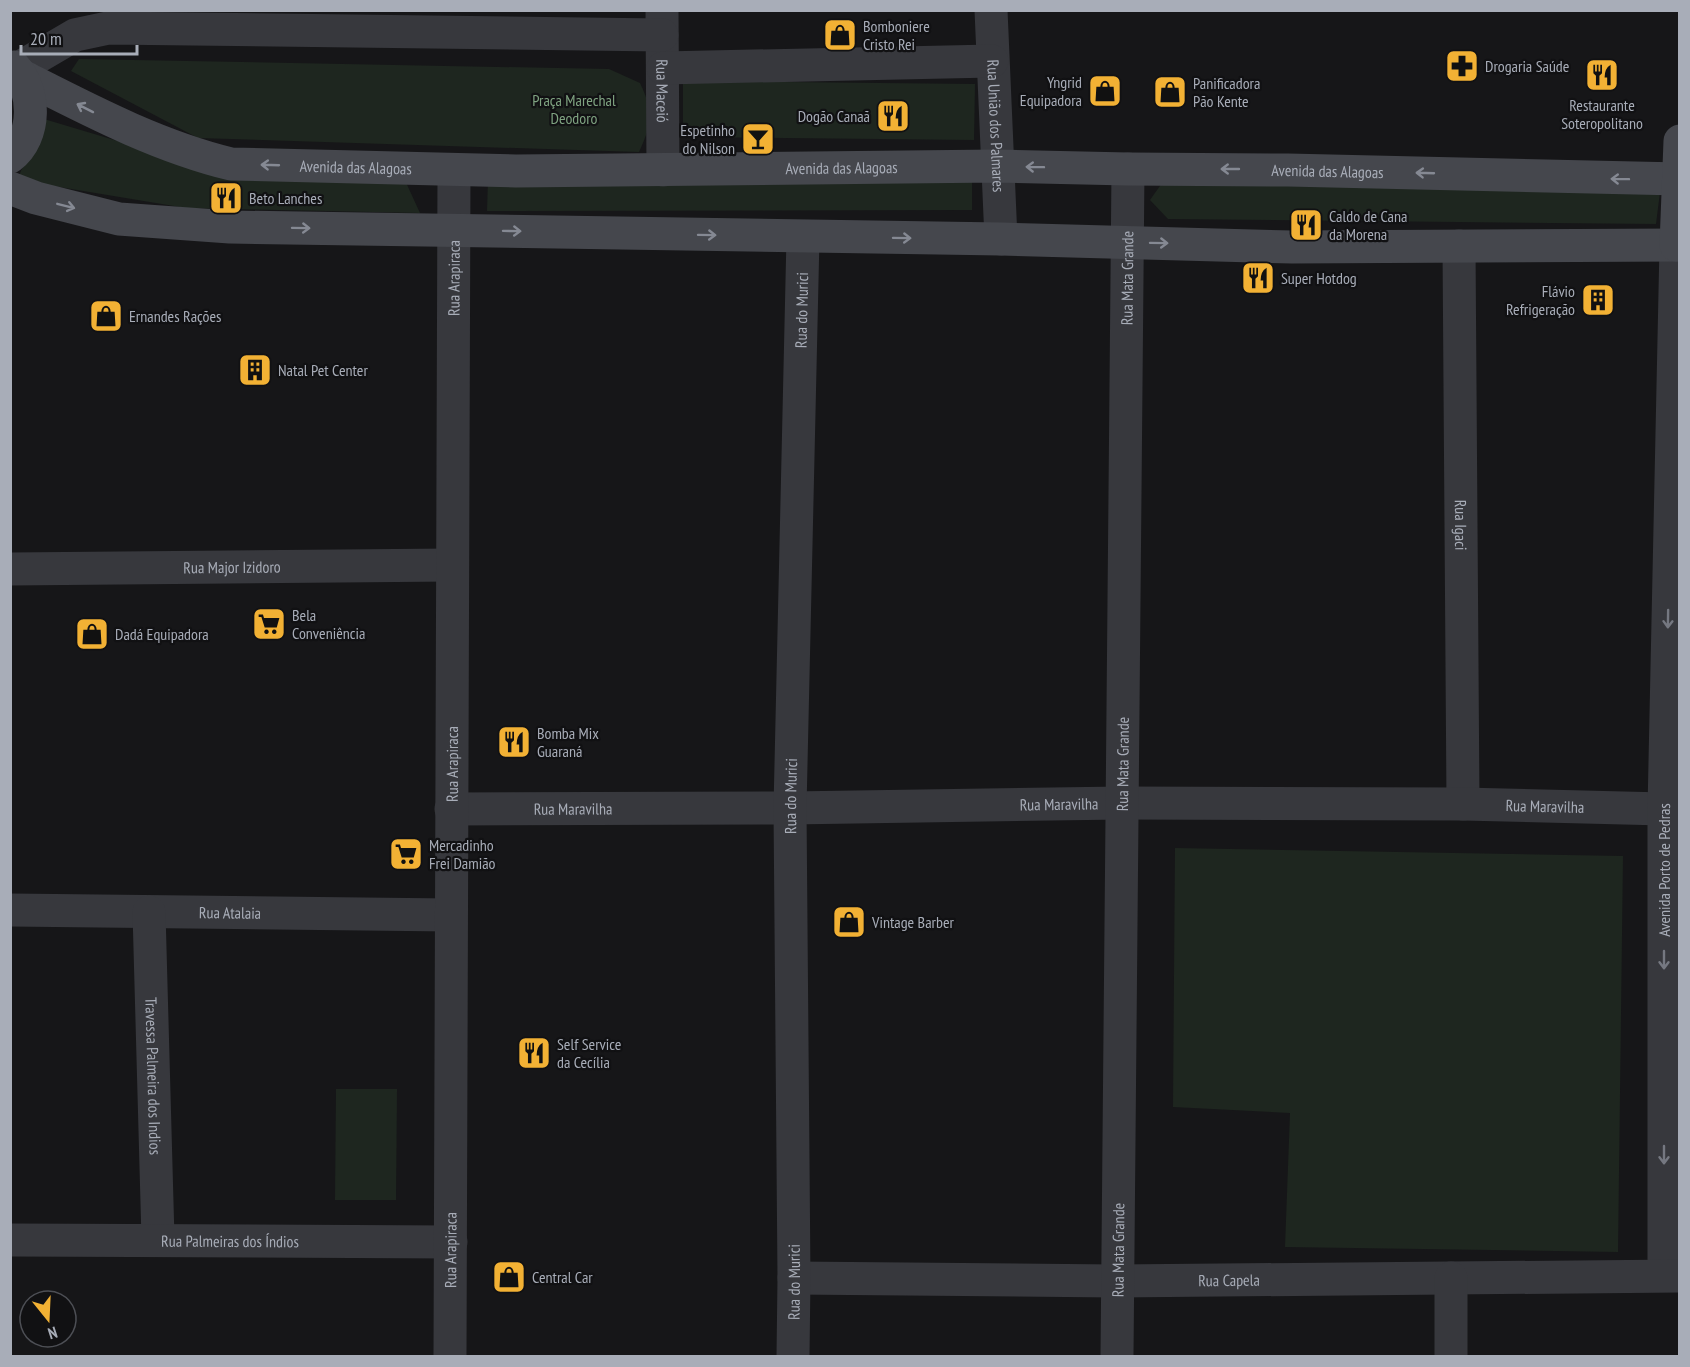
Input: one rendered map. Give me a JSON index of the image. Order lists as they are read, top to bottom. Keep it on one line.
{"streets":{"main road":["Avenida das Alagoas","Avenida Porto de Pedras"],"street":["Rua Maceió","Rua União dos Palmares","Rua Mata Grande","Rua Arapiraca","Rua do Murici","Rua Igaci","Rua Major Izidoro","Rua Maravilha","Rua Atalaia","Travessa Palmeira dos Indios","Rua Palmeiras dos Índios","Rua Capela"]},"crossings":[["Rua Maceió","Avenida das Alagoas"],["Rua União dos Palmares","Avenida das Alagoas"],["Avenida das Alagoas","Rua Mata Grande"],["Avenida das Alagoas","Rua Arapiraca"],["Avenida das Alagoas","Avenida Porto de Pedras"],["Rua Mata Grande","Rua Maravilha"],["Rua Mata Grande","Rua Capela"],["Rua Arapiraca","Rua Major Izidoro"],["Rua Arapiraca","Rua Maravilha"],["Rua Arapiraca","Rua Atalaia"],["Rua Arapiraca","Rua Palmeiras dos Índios"],["Rua do Murici","Rua Maravilha"],["Rua do Murici","Rua Capela"],["Rua Igaci","Rua Maravilha"],["Rua Maravilha","Avenida Porto de Pedras"],["Avenida Porto de Pedras","Rua Capela"],["Rua Atalaia","Travessa Palmeira dos Indios"],["Travessa Palmeira dos Indios","Rua Palmeiras dos Índios"]],"one_way":["Avenida Porto de Pedras"],"parks":["Praça Marechal Deodoro"],"places":{"shop":["Bomboniere Cristo Rei","Yngrid Equipadora","Panificadora Pão Kente","Ernandes Rações","Dadá Equipadora","Vintage Barber","Central Car"],"pharmacy":["Drogaria Saúde"],"restaurant":["Restaurante Soteropolitano","Dogão Canaã","Beto Lanches","Caldo de Cana da Morena","Super Hotdog","Bomba Mix Guaraná","Self Service da Cecília"],"bar":["Espetinho do Nilson"],"building":["Flávio Refrigeração","Natal Pet Center"],"supermarket":["Bela Conveniência","Mercadinho Frei Damião"]},"scale_bar":"20 m","north":"bottom"}
